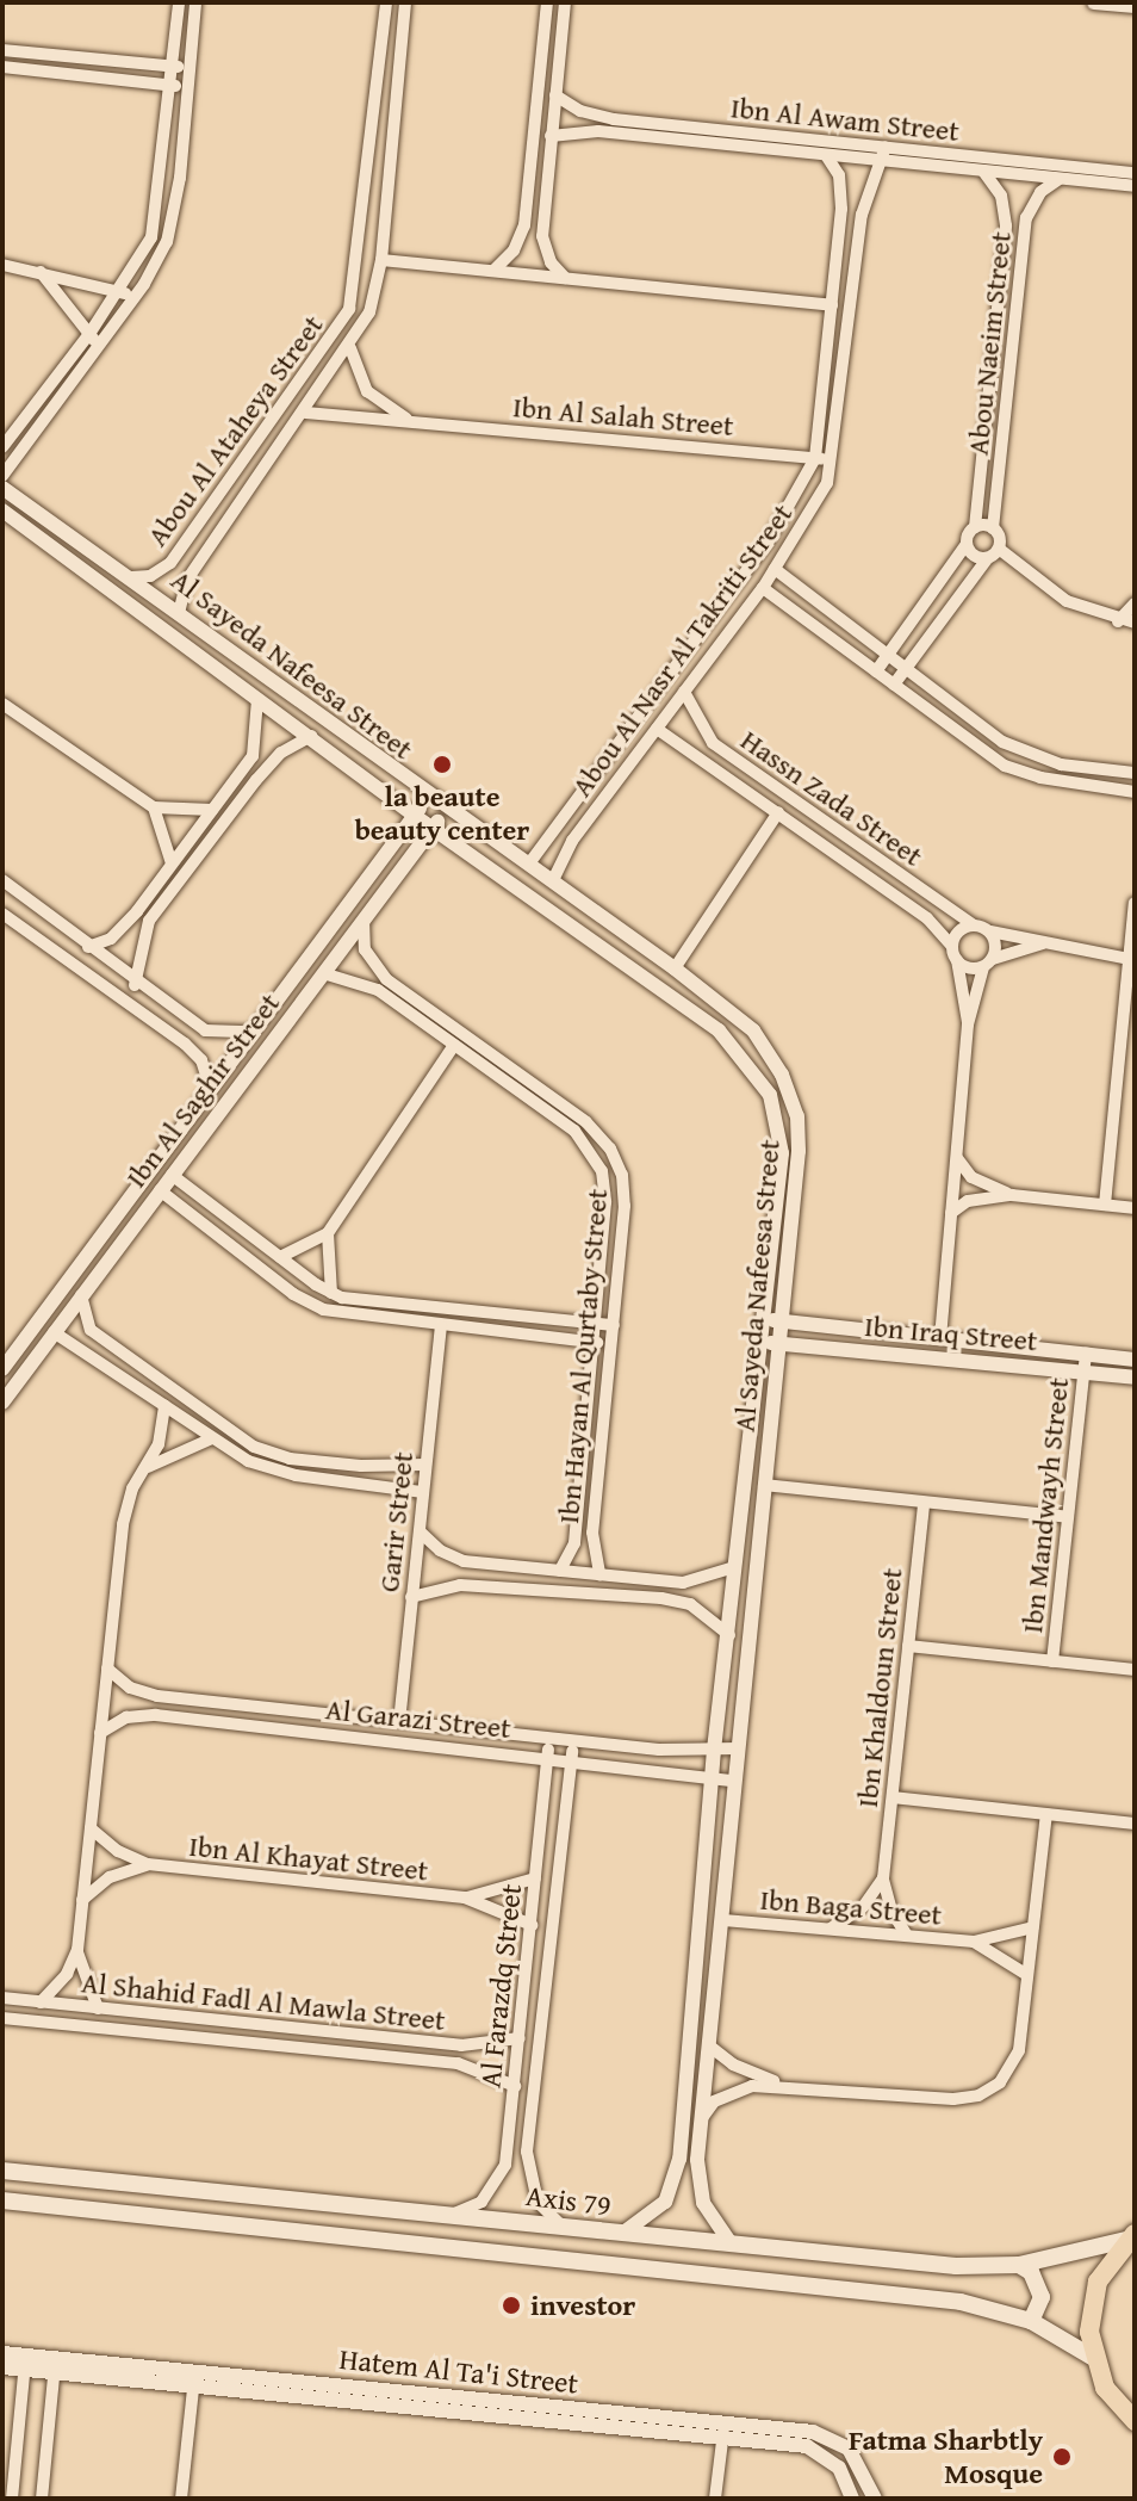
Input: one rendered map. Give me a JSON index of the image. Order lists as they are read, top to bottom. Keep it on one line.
{"streets":{"main road":["Axis 79"],"street":["Ibn Al Awam Street","Abou Naeim Street","Ibn Al Salah Street","Abou Al Ataheya Street","Abou Al Nasr Al Takriti Street","Al Sayeda Nafeesa Street","Hassn Zada Street","Ibn Al Saghir Street","Ibn Iraq Street","Ibn Hayan Al Qurtaby Street","Ibn Mandwayh Street","Garir Street","Ibn Khaldoun Street","Al Garazi Street","Ibn Al Khayat Street","Ibn Baga Street","Al Farazdq Street","Al Shahid Fadl Al Mawla Street","Hatem Al Ta'i Street"]},"crossings":[["Ibn Al Awam Street","Abou Naeim Street"],["Ibn Al Awam Street","Abou Al Nasr Al Takriti Street"],["Ibn Al Salah Street","Abou Al Ataheya Street"],["Ibn Al Salah Street","Abou Al Nasr Al Takriti Street"],["Abou Al Ataheya Street","Al Sayeda Nafeesa Street"],["Abou Al Nasr Al Takriti Street","Al Sayeda Nafeesa Street"],["Abou Al Nasr Al Takriti Street","Hassn Zada Street"],["Al Sayeda Nafeesa Street","Ibn Al Saghir Street"],["Al Sayeda Nafeesa Street","Ibn Iraq Street"],["Al Sayeda Nafeesa Street","Al Garazi Street"],["Al Sayeda Nafeesa Street","Ibn Baga Street"],["Al Sayeda Nafeesa Street","Axis 79"],["Ibn Al Saghir Street","Ibn Hayan Al Qurtaby Street"],["Ibn Iraq Street","Ibn Mandwayh Street"],["Garir Street","Al Garazi Street"],["Ibn Khaldoun Street","Ibn Baga Street"],["Al Garazi Street","Al Farazdq Street"],["Ibn Al Khayat Street","Al Farazdq Street"],["Al Farazdq Street","Al Shahid Fadl Al Mawla Street"],["Al Farazdq Street","Axis 79"]],"places":["la beaute beauty center","investor","Fatma Sharbtly Mosque"]}
